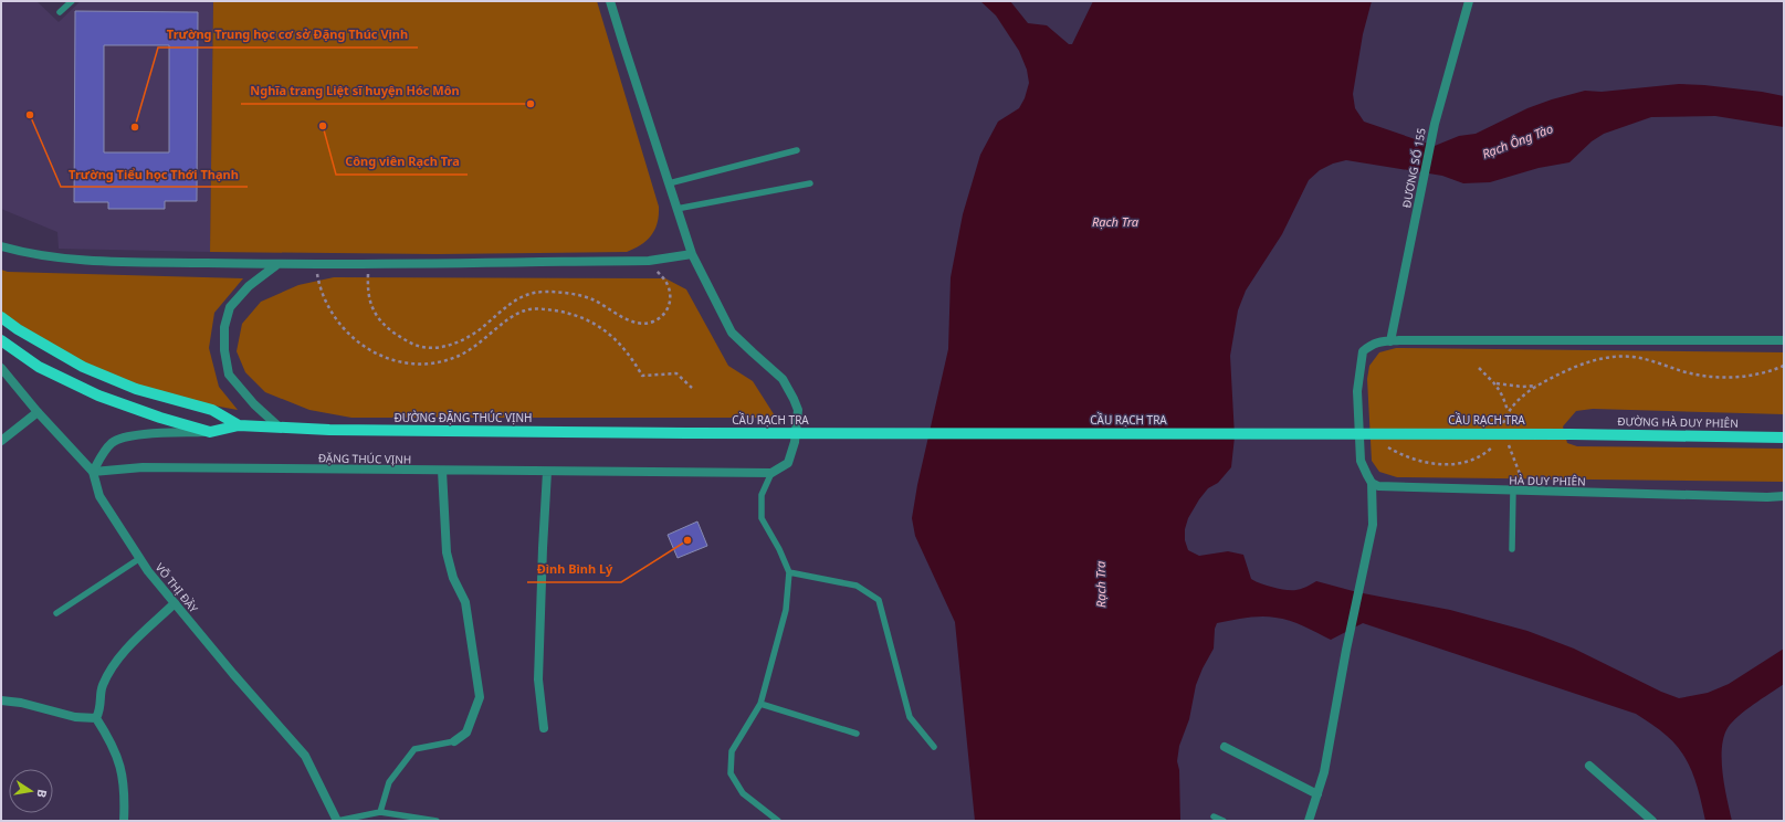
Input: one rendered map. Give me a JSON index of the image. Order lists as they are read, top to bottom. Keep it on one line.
{"streets":{"main road":["ĐƯỜNG ĐẶNG THÚC VỊNH","CẦU RẠCH TRA","ĐƯỜNG HÀ DUY PHIÊN"],"street":["ĐƯƠNG SỐ 155","ĐẶNG THÚC VỊNH","HÀ DUY PHIÊN","VÕ THỊ ĐẦY"]},"crossings":[["ĐƯỜNG ĐẶNG THÚC VỊNH","CẦU RẠCH TRA"],["CẦU RẠCH TRA","ĐƯỜNG HÀ DUY PHIÊN"],["ĐẶNG THÚC VỊNH","VÕ THỊ ĐẦY"]],"water":["Rạch Ông Tào","Rạch Tra"],"places":["Nghĩa trang Liệt sĩ huyện Hóc Môn","Trường Tiểu học Thới Thạnh","Công viên Rạch Tra","Trường Trung học cơ sở Đặng Thúc Vịnh","Đình Bình Lý"],"north":"right"}
